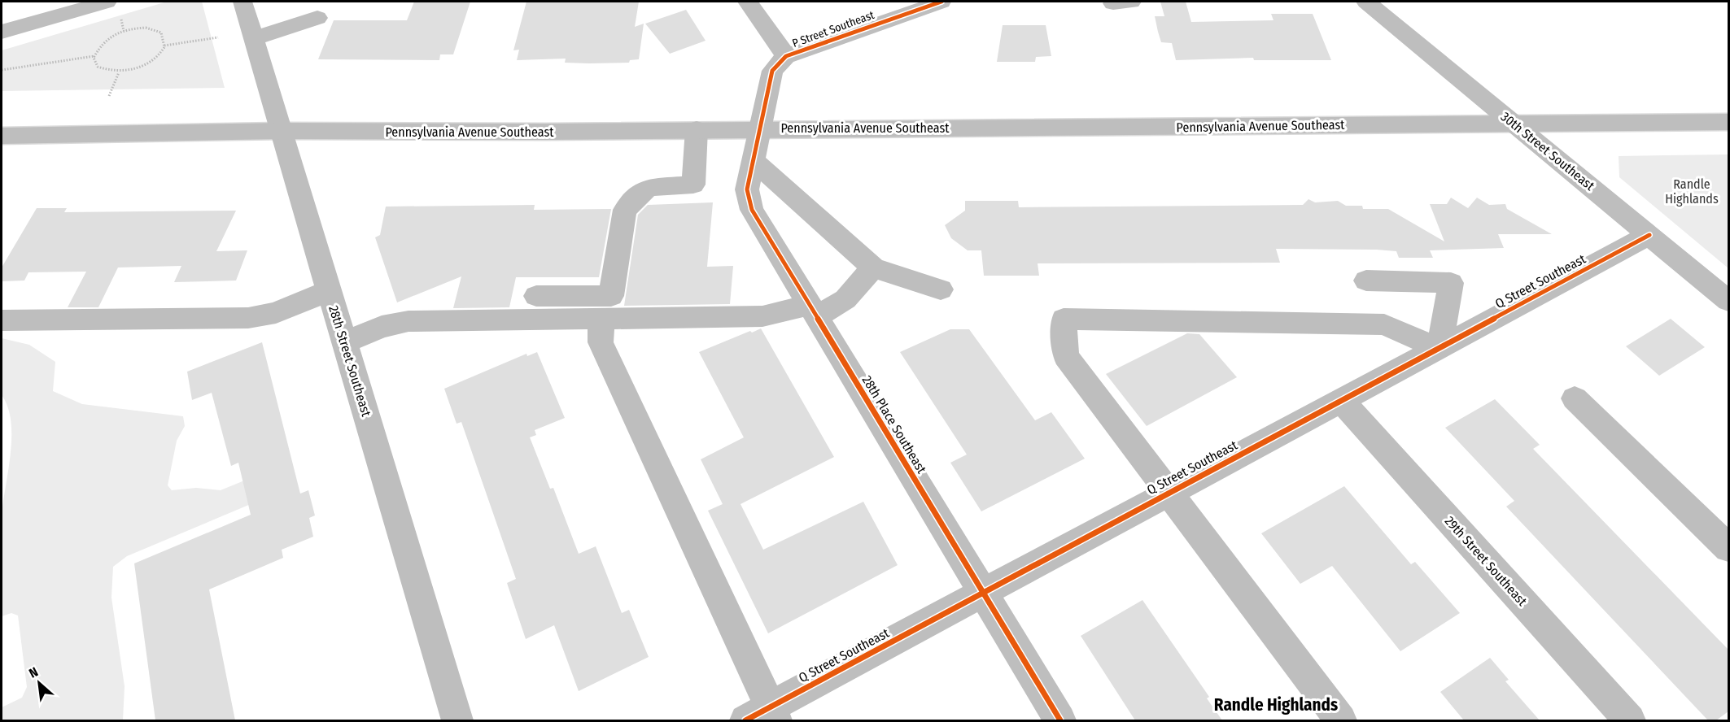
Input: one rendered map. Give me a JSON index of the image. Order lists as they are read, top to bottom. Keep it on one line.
{"streets":{"main road":["P Street Southeast","Pennsylvania Avenue Southeast","30th Street Southeast","Q Street Southeast","28th Street Southeast","28th Place Southeast","29th Street Southeast"]},"crossings":[["Pennsylvania Avenue Southeast","30th Street Southeast"],["Pennsylvania Avenue Southeast","28th Street Southeast"],["Pennsylvania Avenue Southeast","28th Place Southeast"],["30th Street Southeast","Q Street Southeast"],["Q Street Southeast","28th Place Southeast"],["Q Street Southeast","29th Street Southeast"]],"districts":["Randle Highlands"],"parks":["Randle Highlands"],"north":"top left"}
